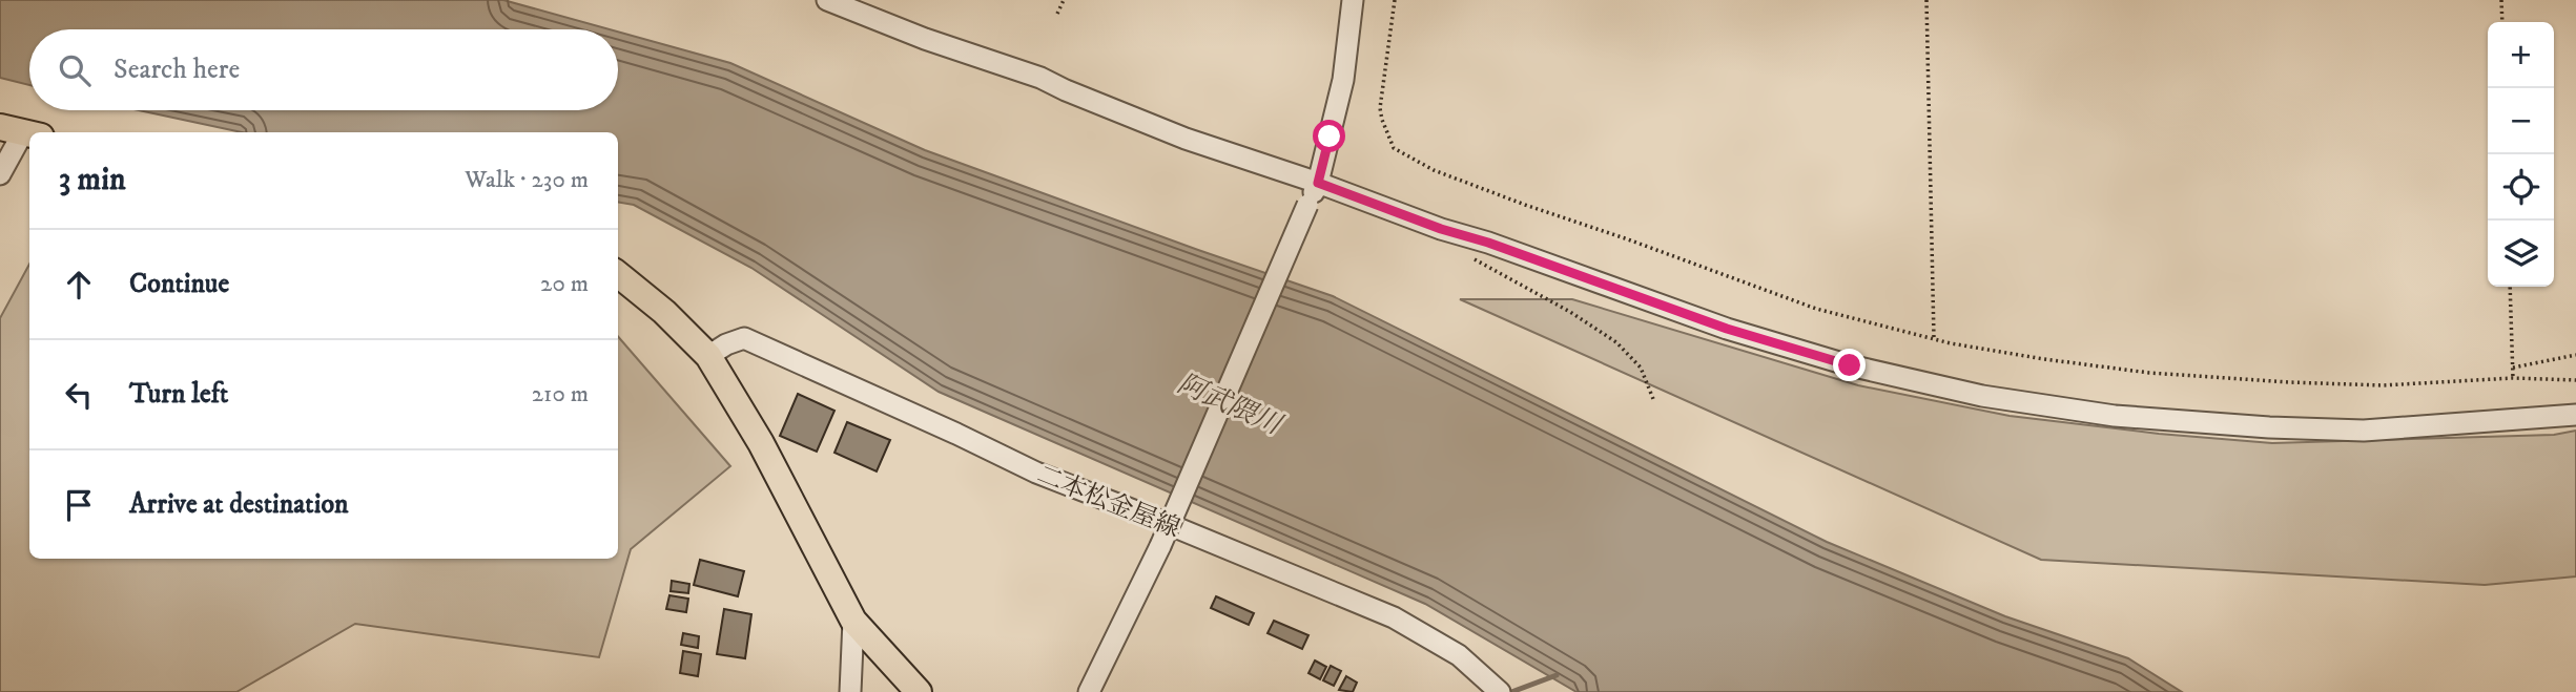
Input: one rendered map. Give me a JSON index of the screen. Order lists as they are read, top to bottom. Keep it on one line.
{"streets":{"street":["二本松金屋線"]},"water":["阿武隈川"],"page":{"map_buttons":["+","−"],"search":"Search here","heading":["3 min","Walk · 230 m"],"list":[["Continue","20 m"],["Turn left","210 m"],"Arrive at destination"]}}
